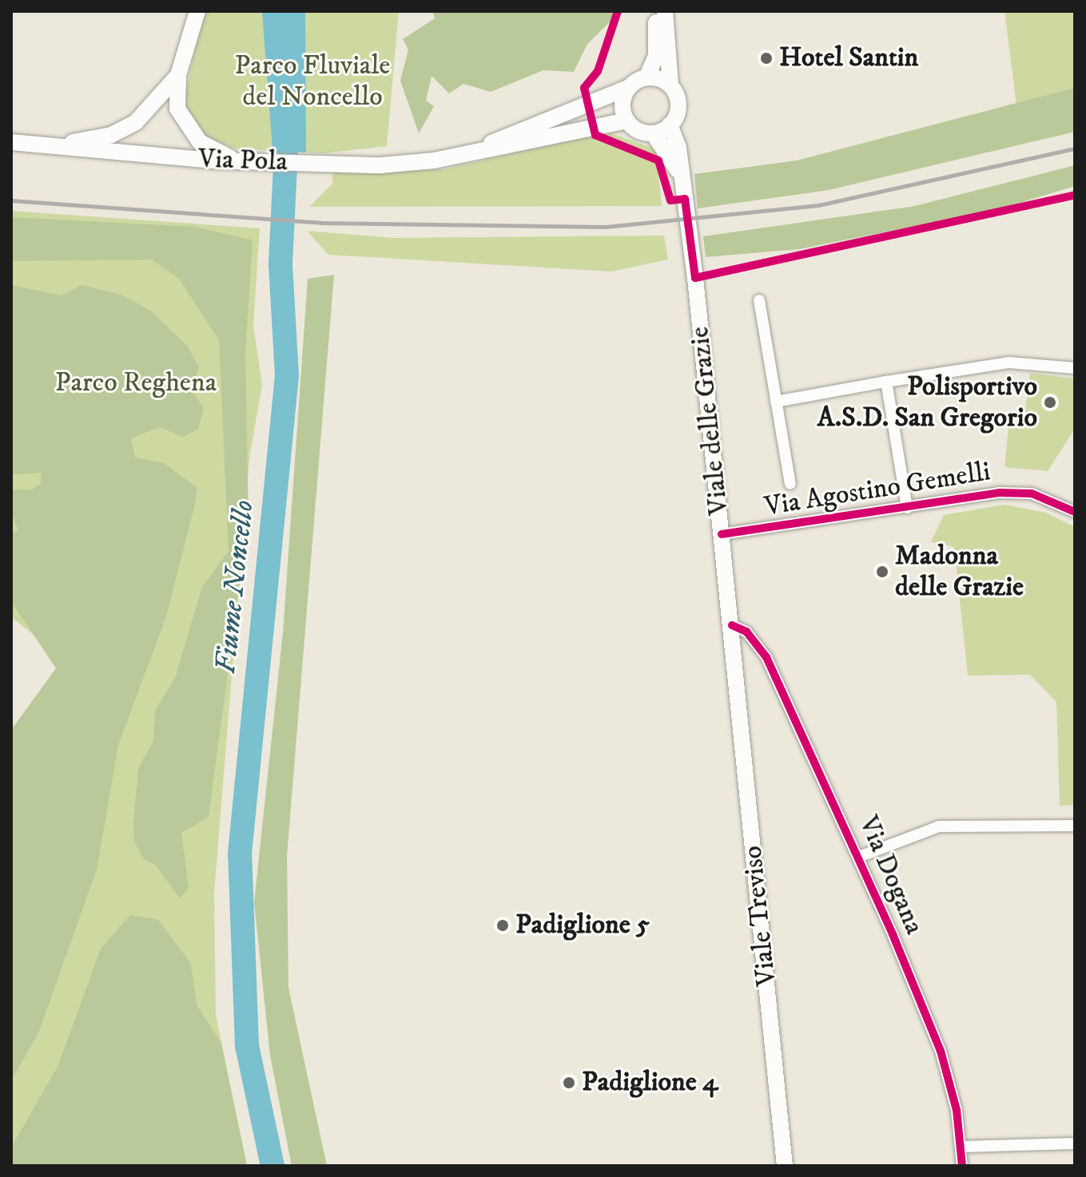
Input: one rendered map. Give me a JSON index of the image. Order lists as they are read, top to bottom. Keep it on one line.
{"streets":{"main road":["Via Pola","Viale delle Grazie","Viale Treviso"],"street":["Via Agostino Gemelli","Via Dogana"]},"crossings":[["Via Pola","Viale delle Grazie"],["Viale delle Grazie","Via Agostino Gemelli"],["Viale delle Grazie","Via Dogana"],["Viale delle Grazie","Viale Treviso"]],"water":["Fiume Noncello"],"parks":["Parco Fluviale del Noncello","Parco Reghena"],"places":["Hotel Santin","Polisportivo A.S.D. San Gregorio","Madonna delle Grazie","Padiglione 5","Padiglione 4"]}
